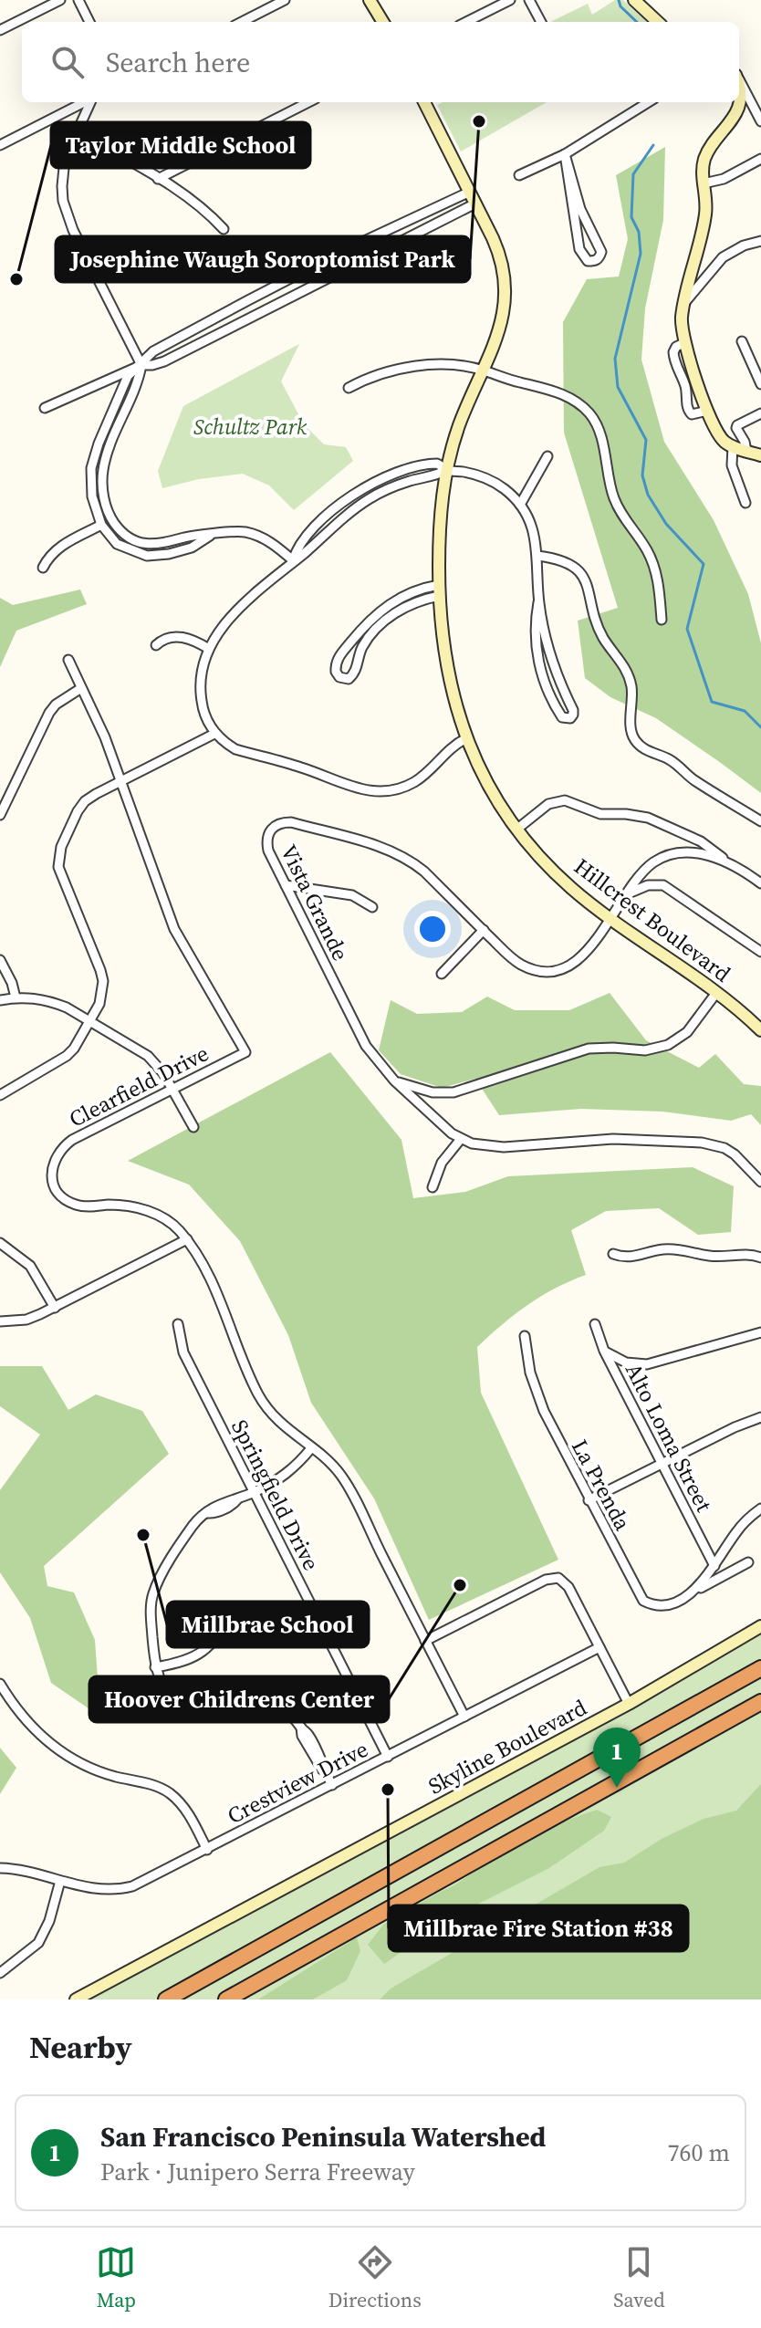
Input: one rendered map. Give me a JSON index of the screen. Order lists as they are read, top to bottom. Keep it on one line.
{"streets":{"street":["Vista Grande","Hillcrest Boulevard","Clearfield Drive","Alto Loma Street","La Prenda","Springfield Drive","Skyline Boulevard","Crestview Drive"]},"crossings":[["Vista Grande","Hillcrest Boulevard"],["Clearfield Drive","Crestview Drive"],["Springfield Drive","Crestview Drive"]],"parks":["Schultz Park"],"places":["Josephine Waugh Soroptomist Park","Taylor Middle School","Millbrae School","Hoover Childrens Center","Millbrae Fire Station #38"],"page":{"search":"Search here","pins":"1","heading":"Nearby","list":[{"mark":"1","name":"San Francisco Peninsula Watershed","note":"Park · Junipero Serra Freeway","value":"760 m"}],"nav":["Map","Directions","Saved"]}}
